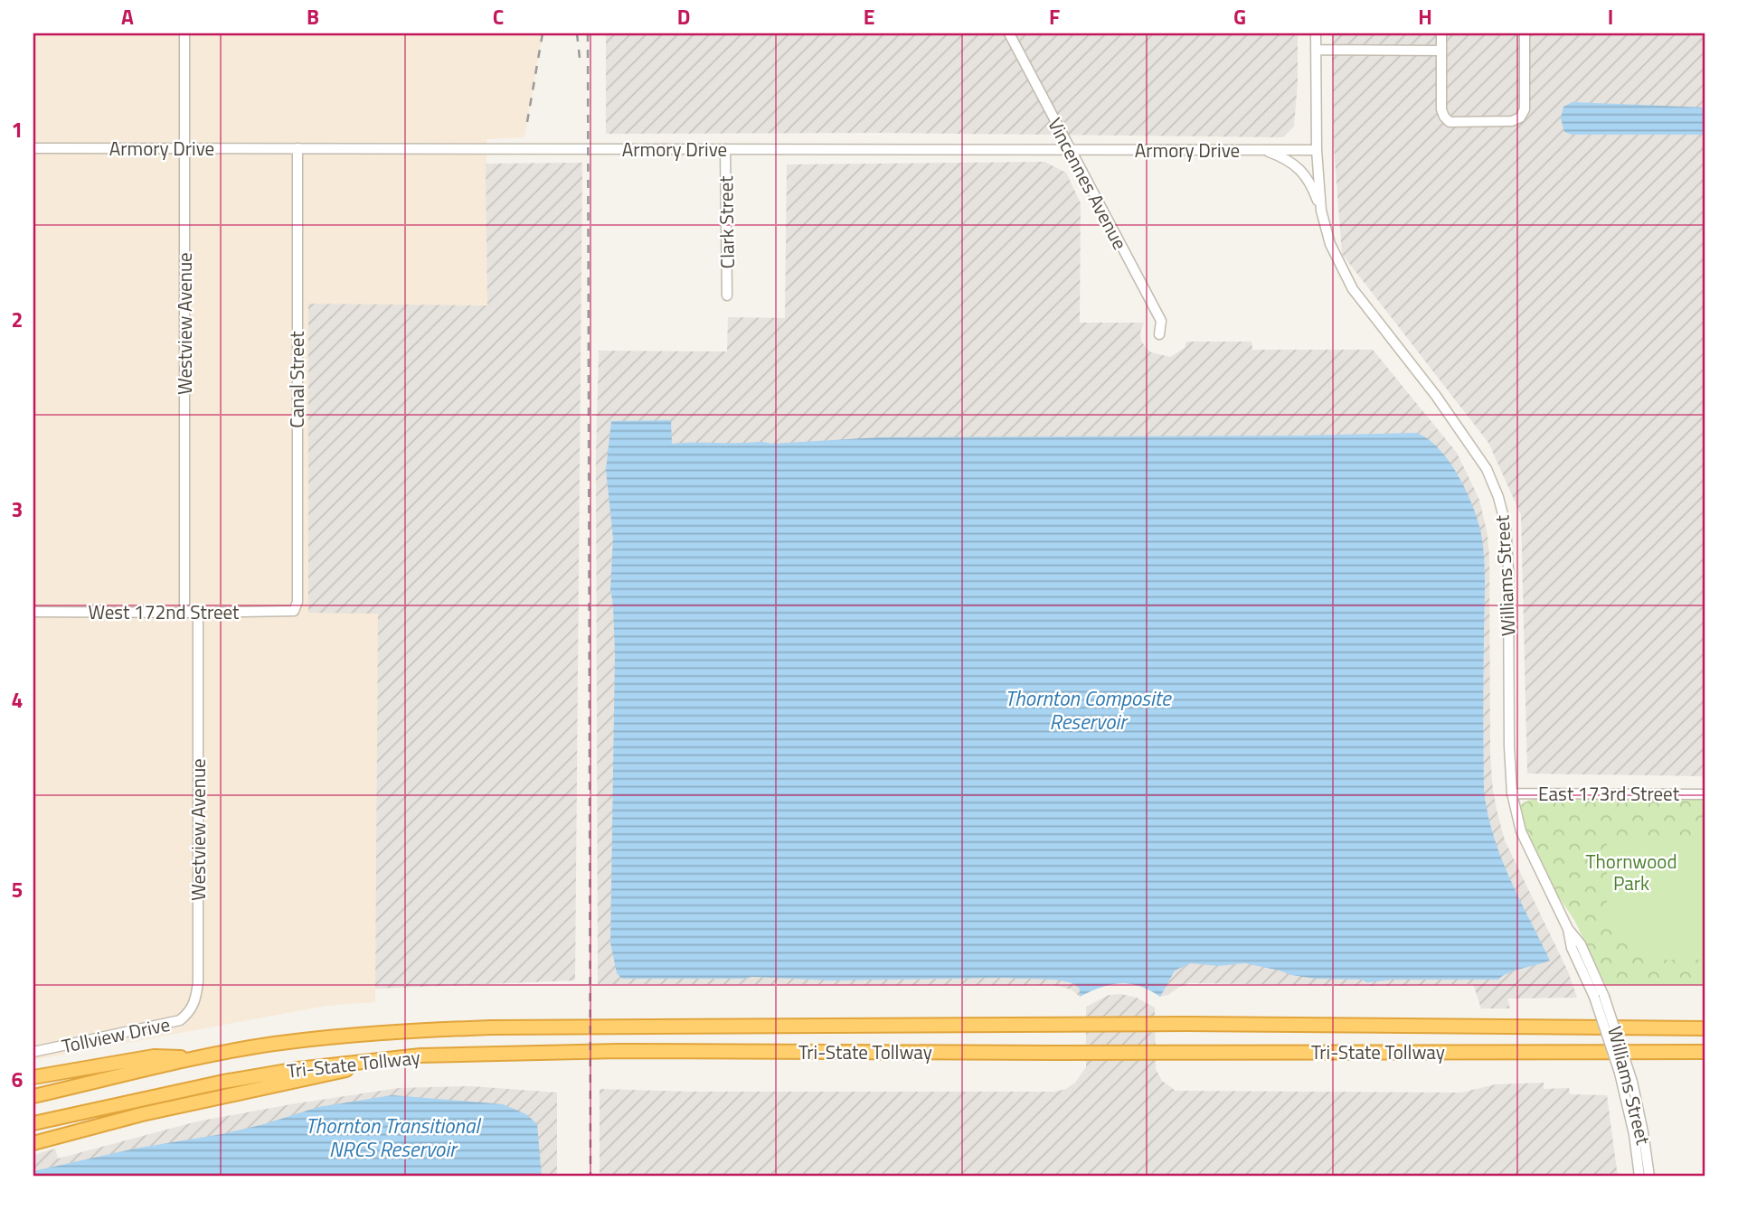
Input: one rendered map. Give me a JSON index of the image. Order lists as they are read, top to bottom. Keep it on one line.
{"streets":{"highway":["Tri-State Tollway"],"street":["Armory Drive","Vincennes Avenue","Clark Street","Westview Avenue","Canal Street","Williams Street","West 172nd Street","East 173rd Street","Tollview Drive"]},"crossings":[["Armory Drive","Vincennes Avenue"],["Armory Drive","Clark Street"],["Armory Drive","Westview Avenue"],["Armory Drive","Canal Street"],["Armory Drive","Williams Street"],["Westview Avenue","West 172nd Street"],["Westview Avenue","Tollview Drive"],["Canal Street","West 172nd Street"],["Williams Street","East 173rd Street"]],"water":["Thornton Composite Reservoir","Thornton Transitional NRCS Reservoir"],"parks":["Thornwood Park"],"grid":{"columns":["A","B","C","D","E","F","G","H","I"],"rows":["1","2","3","4","5","6"]}}
